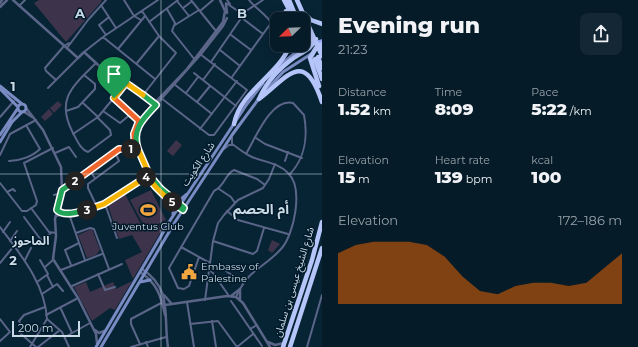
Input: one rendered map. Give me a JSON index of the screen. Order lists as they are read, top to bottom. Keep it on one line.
{"streets":{"highway":["شارع الشيخ عيسى بن سلمان"],"main road":["شارع الكويت"]},"districts":["أم الحصم","الماحوز"],"places":{"sports":["Juventus Club"],"public building":["Embassy of Palestine"]},"scale_bar":"200 m","north":"bottom left","page":{"heading":["Evening run","21:23"],"stats":[["Distance","1.52 km"],["Time","8:09"],["Pace","5:22 /km"],["Elevation","15 m"],["Heart rate","139 bpm"],["kcal","100"]],"pins":["1","4","2","5","3"],"chart":["Elevation","172–186 m"],"scale":"200 m"},"grid":{"columns":["A","B"],"rows":["1","2"]}}
